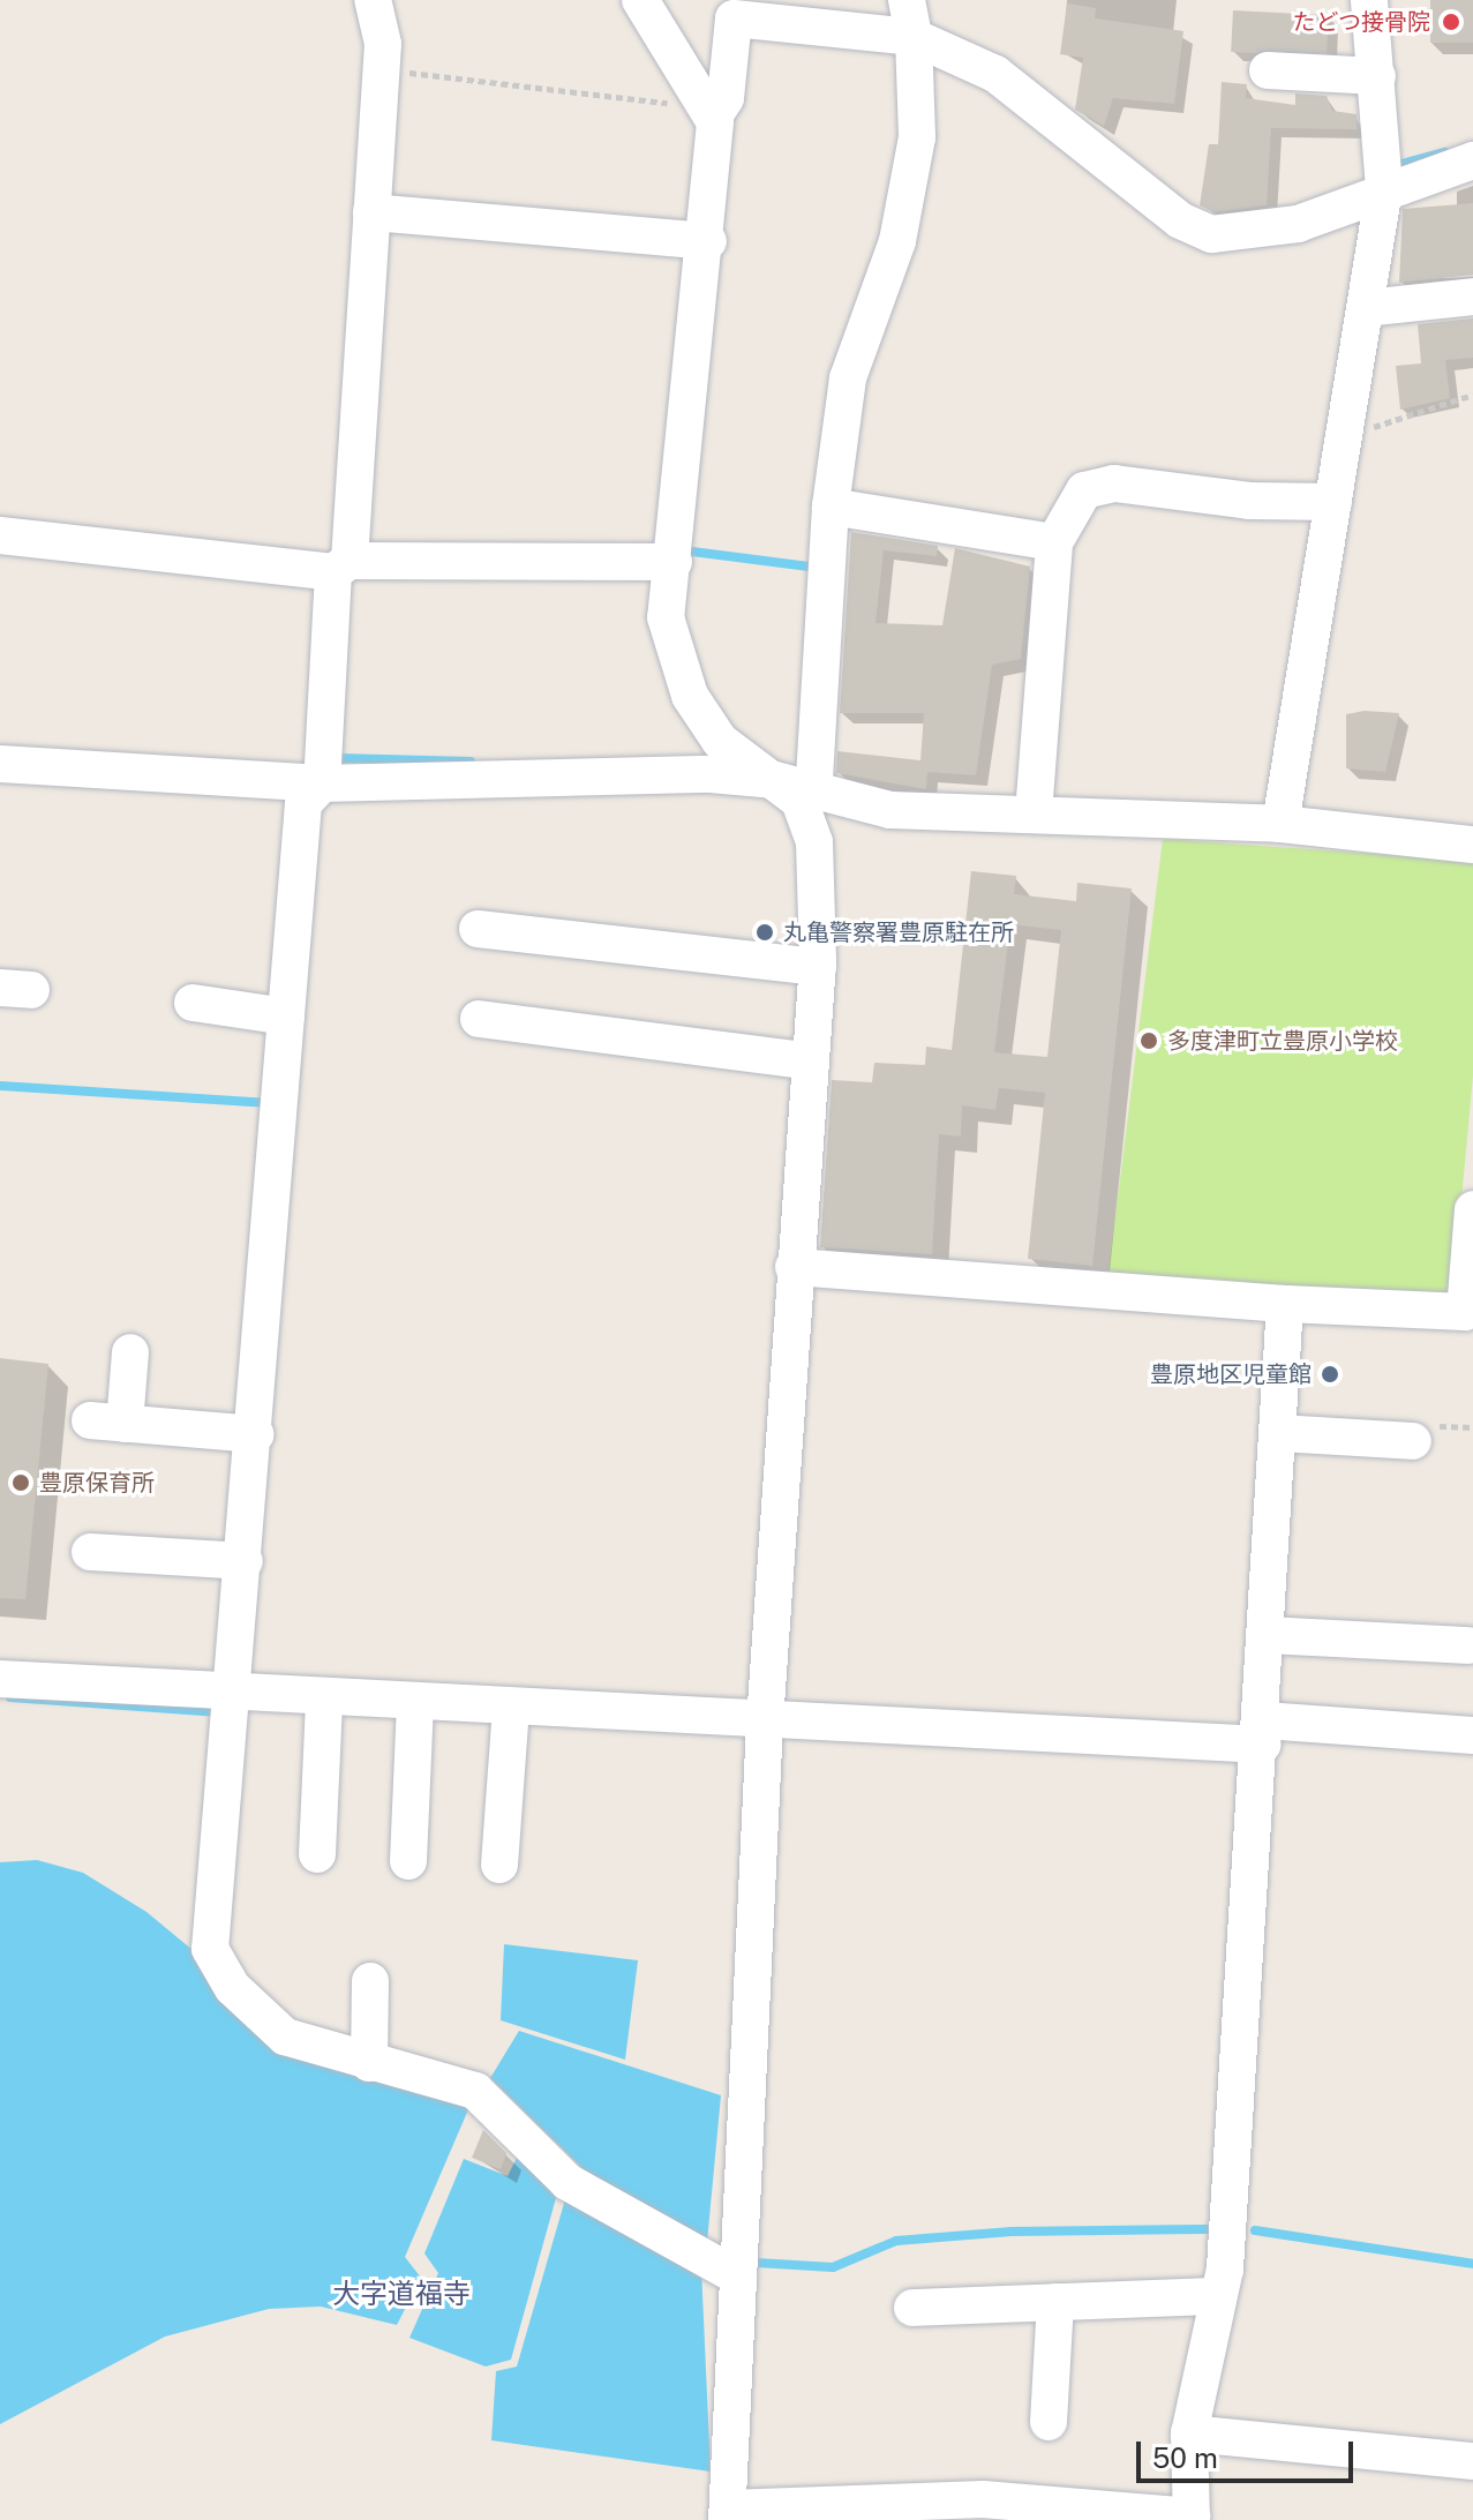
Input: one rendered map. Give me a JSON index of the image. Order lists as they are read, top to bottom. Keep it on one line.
{"districts":["大字道福寺"],"places":["たどつ接骨院","丸亀警察署豊原駐在所","多度津町立豊原小学校","豊原地区児童館","豊原保育所"],"scale_bar":"50 m"}
